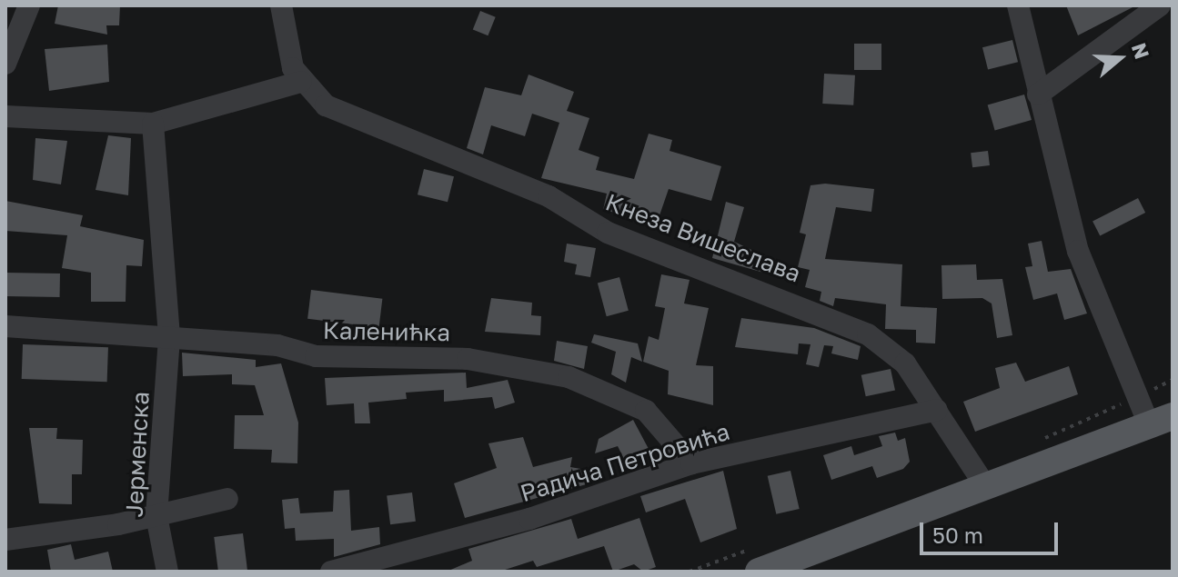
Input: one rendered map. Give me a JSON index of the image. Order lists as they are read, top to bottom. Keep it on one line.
{"streets":{"street":["Кнеза Вишеслава","Каленићка","Јерменска","Радича Петровића"]},"crossings":[["Кнеза Вишеслава","Радича Петровића"],["Каленићка","Јерменска"],["Каленићка","Радича Петровића"]],"scale_bar":"50 m","north":"right"}
